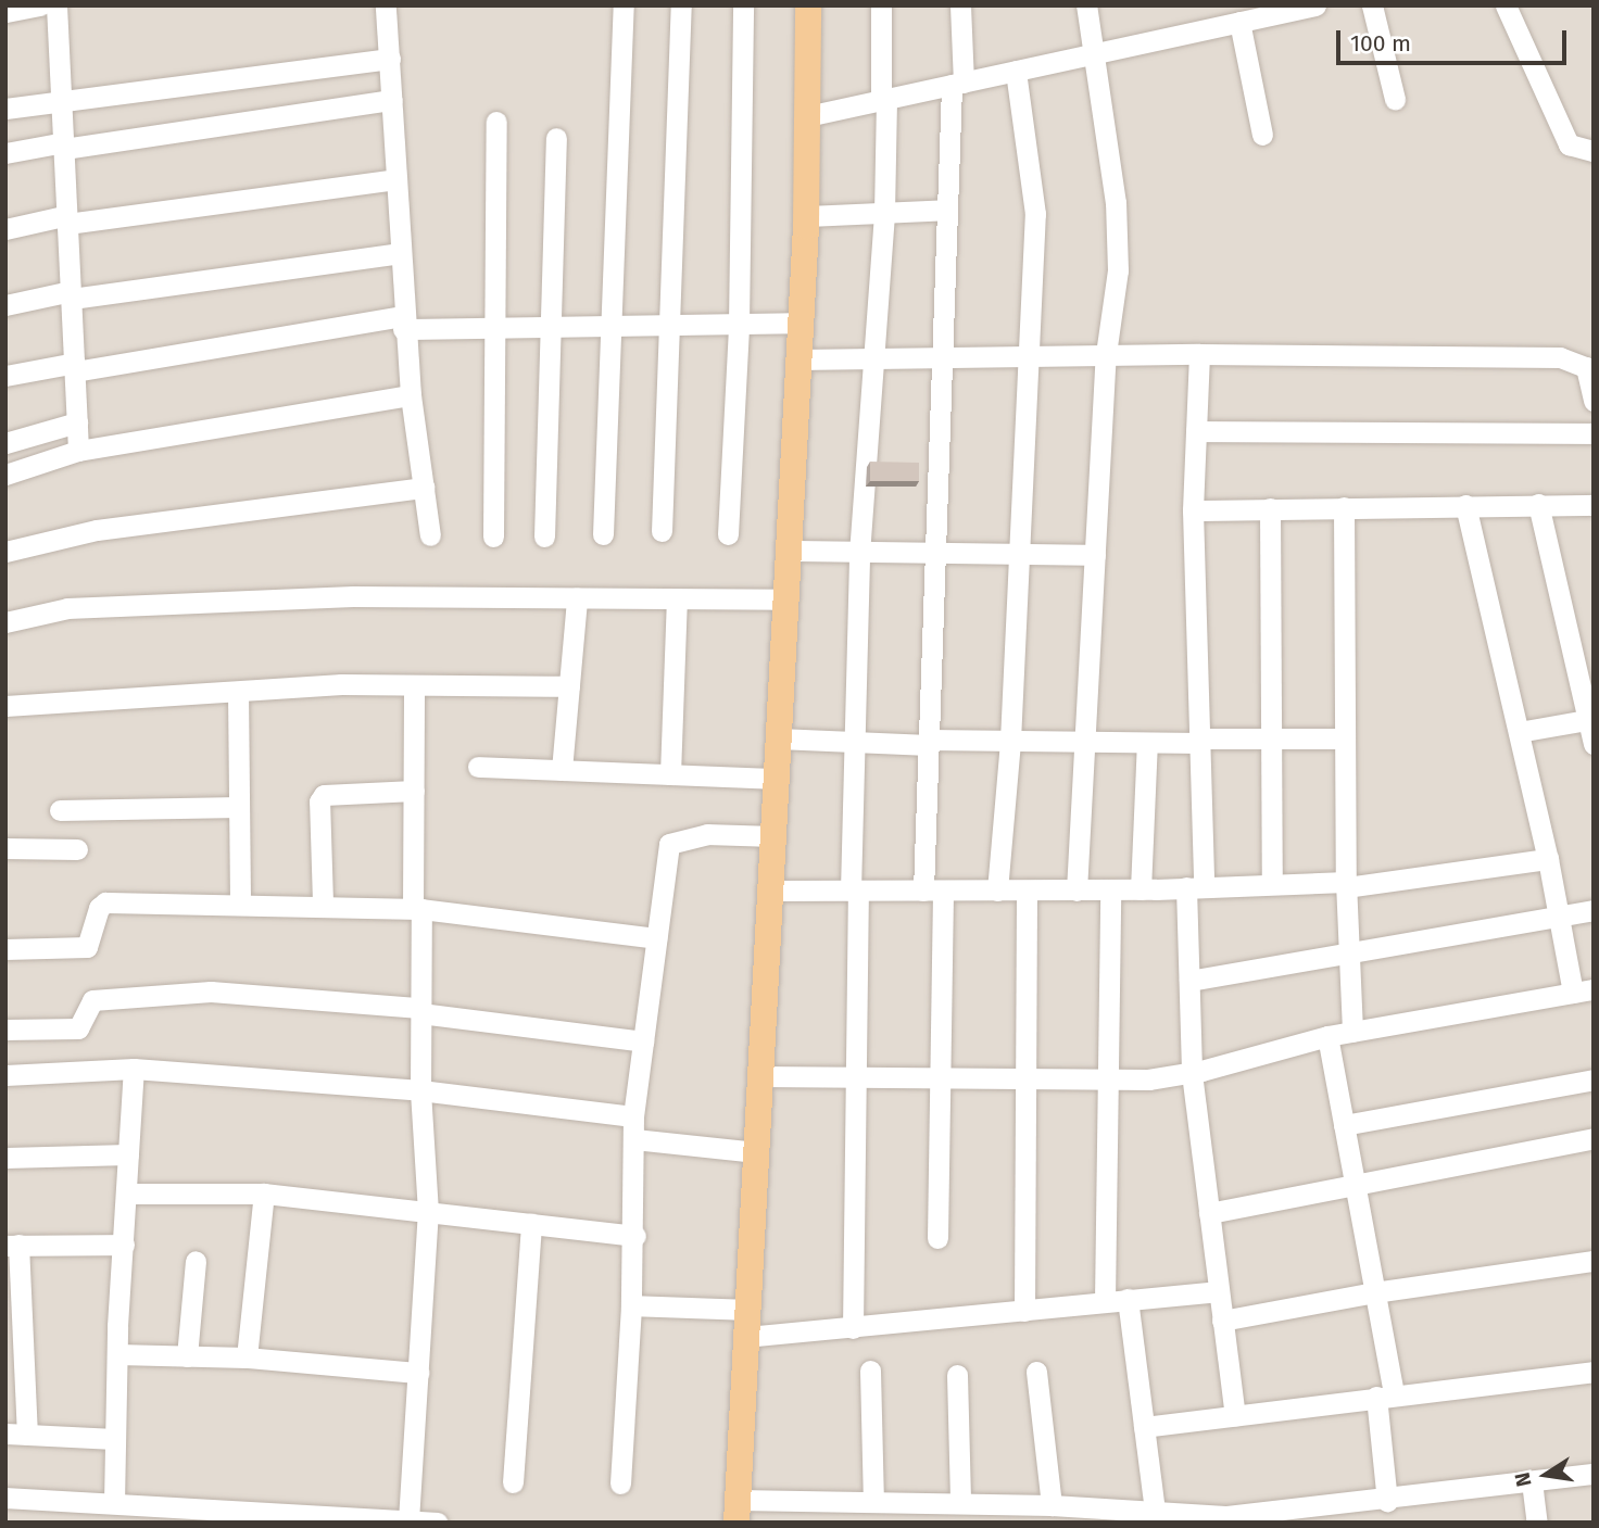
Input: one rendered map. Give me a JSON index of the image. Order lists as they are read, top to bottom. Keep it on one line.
{"scale_bar":"100 m","north":"left"}
